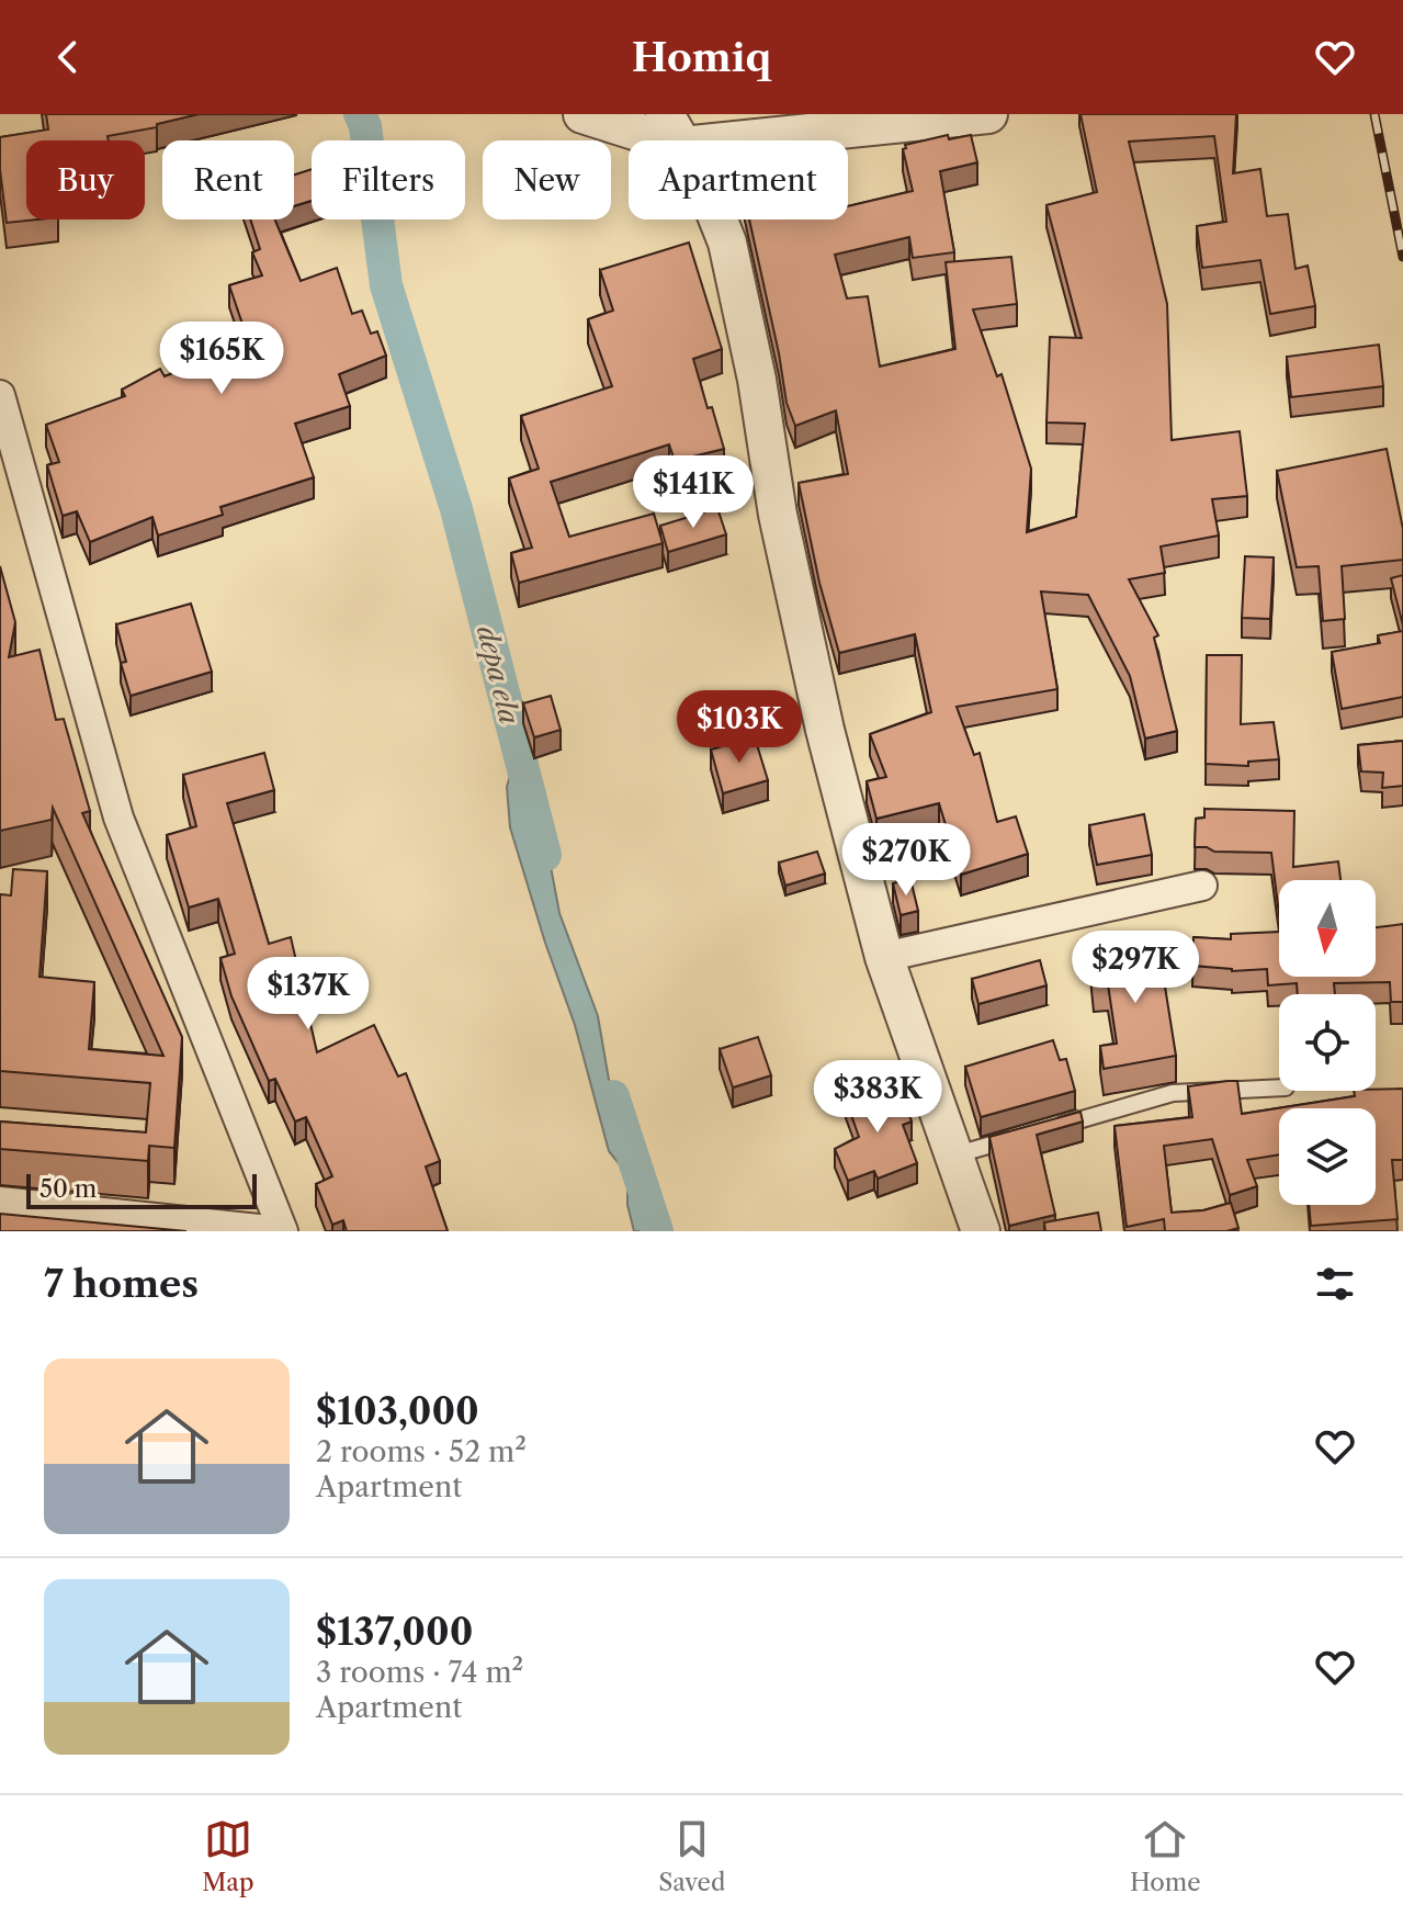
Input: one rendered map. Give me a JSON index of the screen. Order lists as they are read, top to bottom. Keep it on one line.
{"water":["depa ela"],"scale_bar":"50 m","north":"bottom","page":{"header":"Homiq","chip":["Buy","Rent","Filters","New","Apartment"],"price":["$165K","$141K","$103K","$270K","$297K","$137K","$383K"],"scale":"50 m","heading":"7 homes","list":[{"name":"$103,000","note":"2 rooms · 52 m² · Apartment"},{"name":"$137,000","note":"3 rooms · 74 m² · Apartment"}],"tabs":["Map","Saved","Home"]}}
